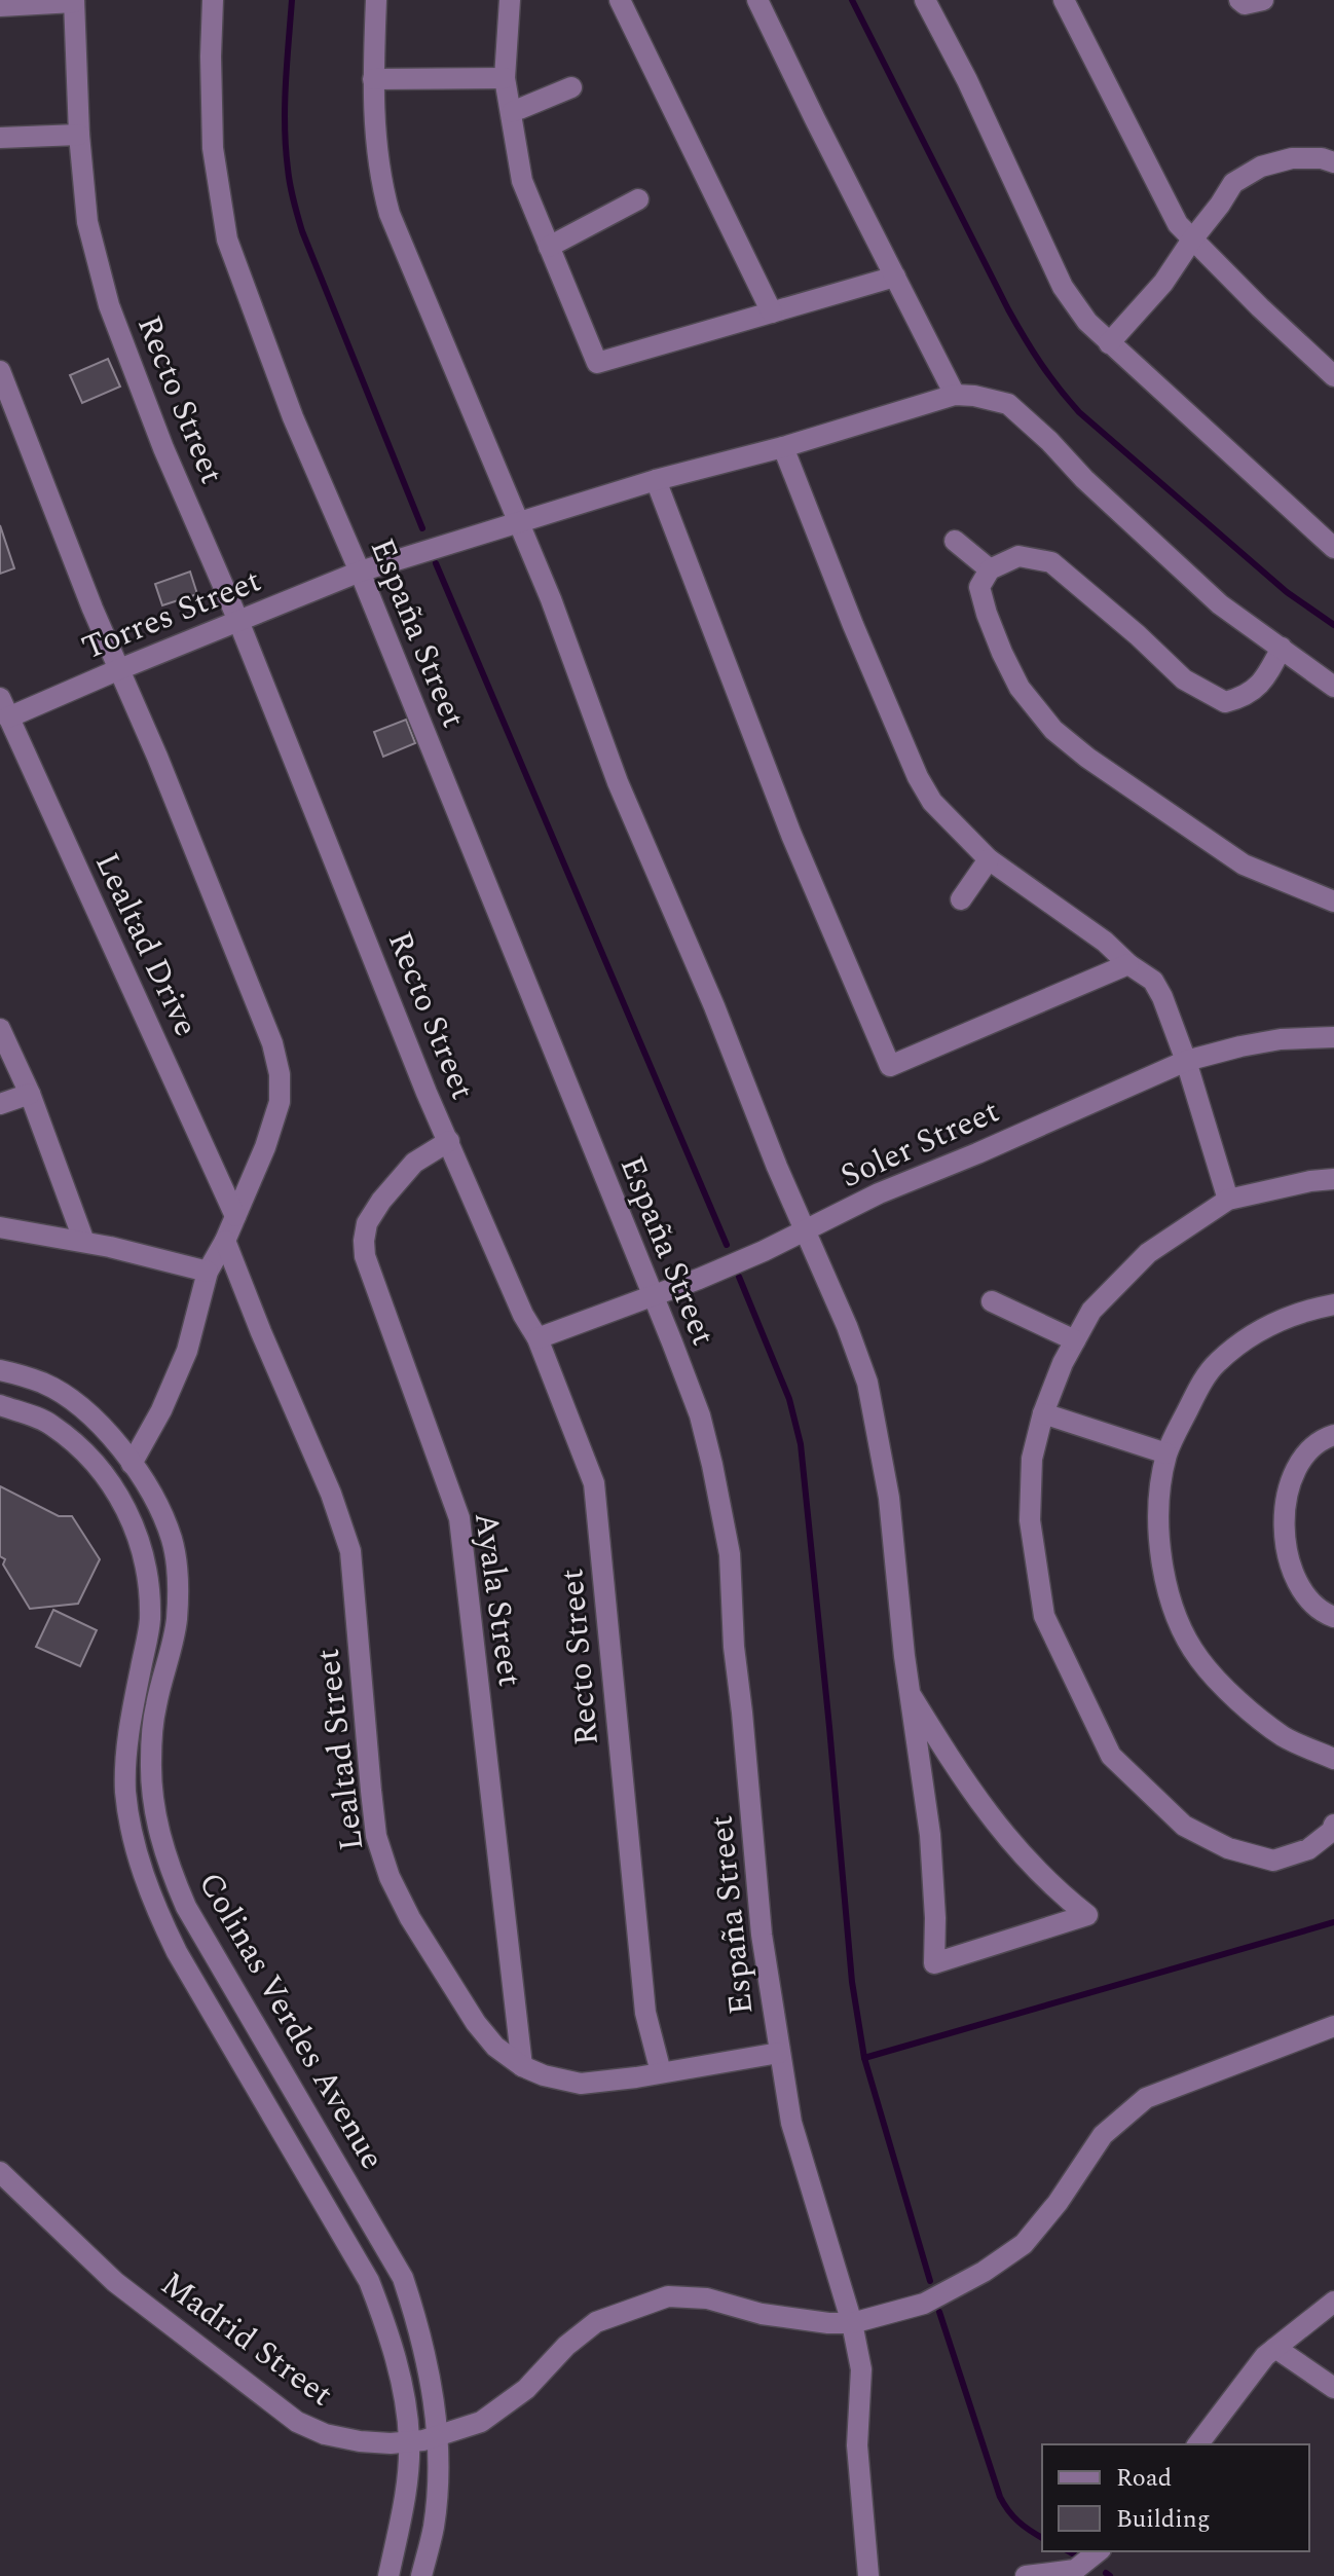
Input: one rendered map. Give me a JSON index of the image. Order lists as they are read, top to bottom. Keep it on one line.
{"streets":{"street":["Recto Street","Torres Street","España Street","Lealtad Drive","Soler Street","Ayala Street","Lealtad Street","Colinas Verdes Avenue","Madrid Street"]},"crossings":[["Recto Street","Torres Street"],["Recto Street","Soler Street"],["Recto Street","Ayala Street"],["Recto Street","Lealtad Street"],["Torres Street","España Street"],["Torres Street","Lealtad Drive"],["España Street","Soler Street"],["España Street","Lealtad Street"],["España Street","Madrid Street"],["Ayala Street","Lealtad Street"],["Colinas Verdes Avenue","Madrid Street"]],"legend":["Road","Building"]}
